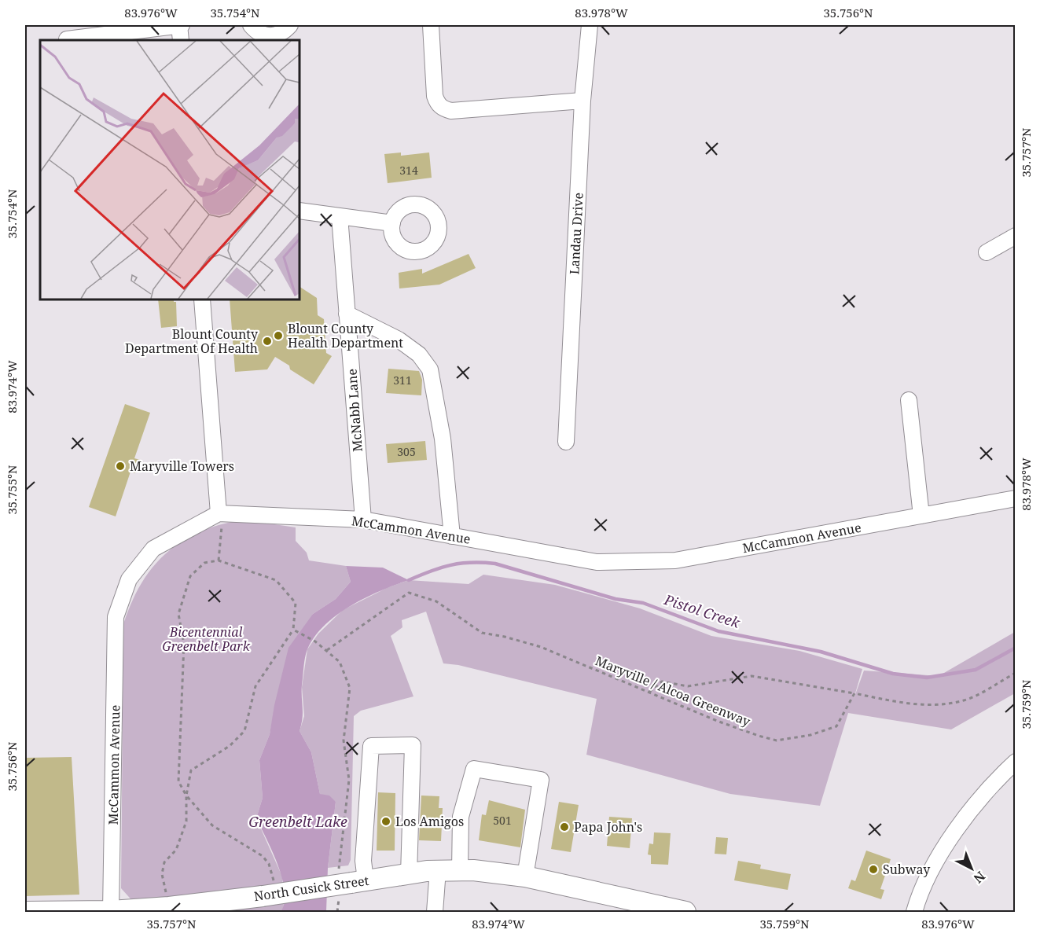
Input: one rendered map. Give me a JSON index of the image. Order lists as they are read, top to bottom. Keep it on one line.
{"streets":{"main road":["North Cusick Street"],"street":["Landau Drive","McNabb Lane","McCammon Avenue"],"path":["Maryville / Alcoa Greenway"]},"crossings":[["McNabb Lane","McCammon Avenue"],["McCammon Avenue","North Cusick Street"]],"water":["Pistol Creek","Greenbelt Lake"],"parks":["Bicentennial Greenbelt Park"],"places":["Blount County Health Department","Blount County Department Of Health","Maryville Towers","Los Amigos","Papa John's","Subway"],"house_numbers":["314","311","305","501"],"north":"bottom right","coordinates":["83.976°W","35.754°N","83.978°W","35.756°N","35.757°N","83.974°W","35.755°N","35.759°N"]}
